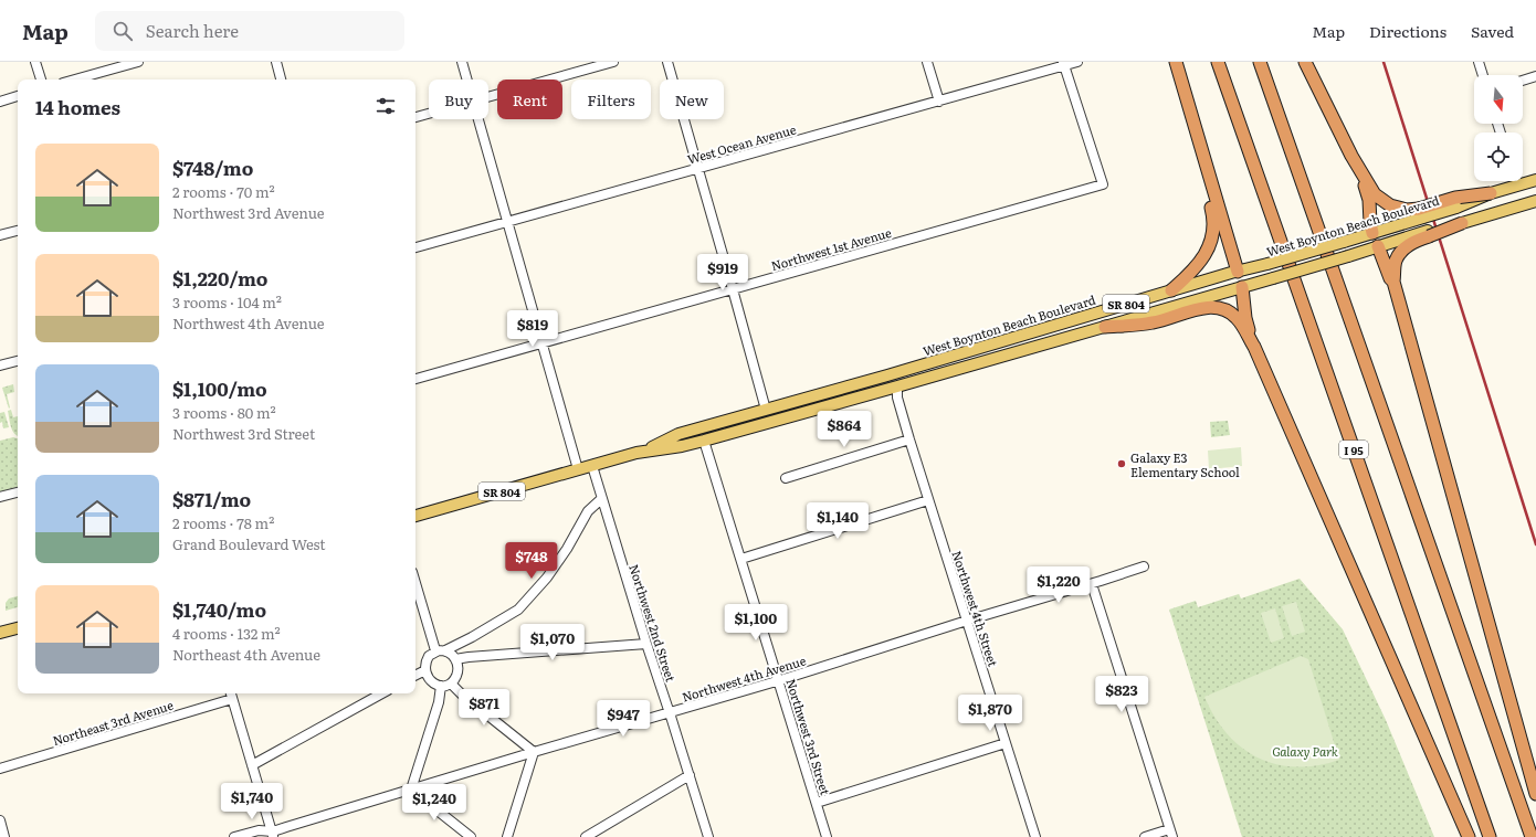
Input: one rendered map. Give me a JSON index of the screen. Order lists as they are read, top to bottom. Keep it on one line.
{"streets":{"highway":["I 95"],"main road":["West Boynton Beach Boulevard","SR 804"],"street":["West Ocean Avenue","Northwest 1st Avenue","Northwest 4th Street","Northwest 2nd Street","Northwest 4th Avenue","Northeast 3rd Avenue","Northwest 3rd Street"]},"crossings":[["West Ocean Avenue","Northwest 1st Avenue"],["West Boynton Beach Boulevard","Northwest 4th Street"],["West Boynton Beach Boulevard","Northwest 2nd Street"],["West Boynton Beach Boulevard","Northwest 3rd Street"],["Northwest 4th Street","Northwest 4th Avenue"],["Northwest 2nd Street","Northwest 4th Avenue"],["Northwest 4th Avenue","Northwest 3rd Street"]],"parks":["Galaxy Park"],"places":["Galaxy E3 Elementary School"],"north":"bottom","page":{"header":"Map","search":"Search here","nav":["Map","Directions","Saved"],"chip":["Buy","Rent","Filters","New"],"heading":"14 homes","list":[{"name":"$748/mo","note":"2 rooms · 70 m² · Northwest 3rd Avenue"},{"name":"$1,220/mo","note":"3 rooms · 104 m² · Northwest 4th Avenue"},{"name":"$1,100/mo","note":"3 rooms · 80 m² · Northwest 3rd Street"},{"name":"$871/mo","note":"2 rooms · 78 m² · Grand Boulevard West"},{"name":"$1,740/mo","note":"4 rooms · 132 m² · Northeast 4th Avenue"}],"price":["$919","$819","$864","$1,140","$748","$1,220","$1,100","$1,070","$823","$871","$1,870","$947","$1,740","$1,240"]}}
